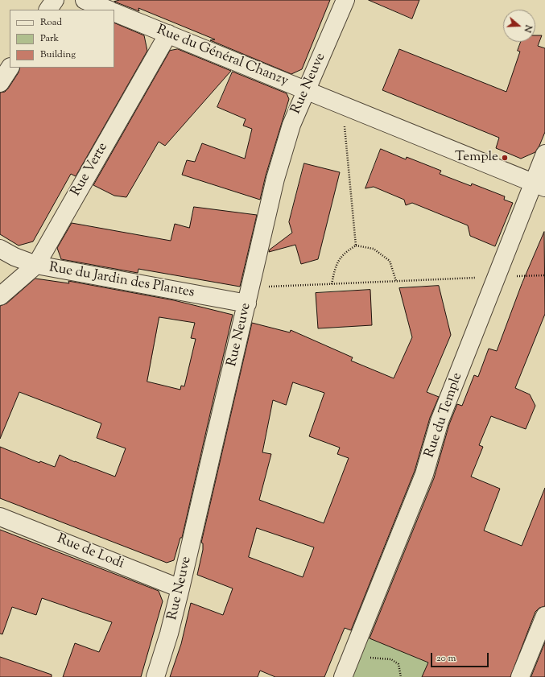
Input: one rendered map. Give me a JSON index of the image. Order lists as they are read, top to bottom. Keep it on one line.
{"streets":{"street":["Rue du Général Chanzy","Rue Neuve","Rue Verte","Rue du Jardin des Plantes","Rue du Temple","Rue de Lodi"]},"crossings":[["Rue du Général Chanzy","Rue Neuve"],["Rue du Général Chanzy","Rue Verte"],["Rue du Général Chanzy","Rue du Temple"],["Rue Neuve","Rue du Jardin des Plantes"],["Rue Neuve","Rue de Lodi"],["Rue Verte","Rue du Jardin des Plantes"]],"places":["Temple"],"legend":["Road","Park","Building"],"scale_bar":"20 m","north":"right"}
